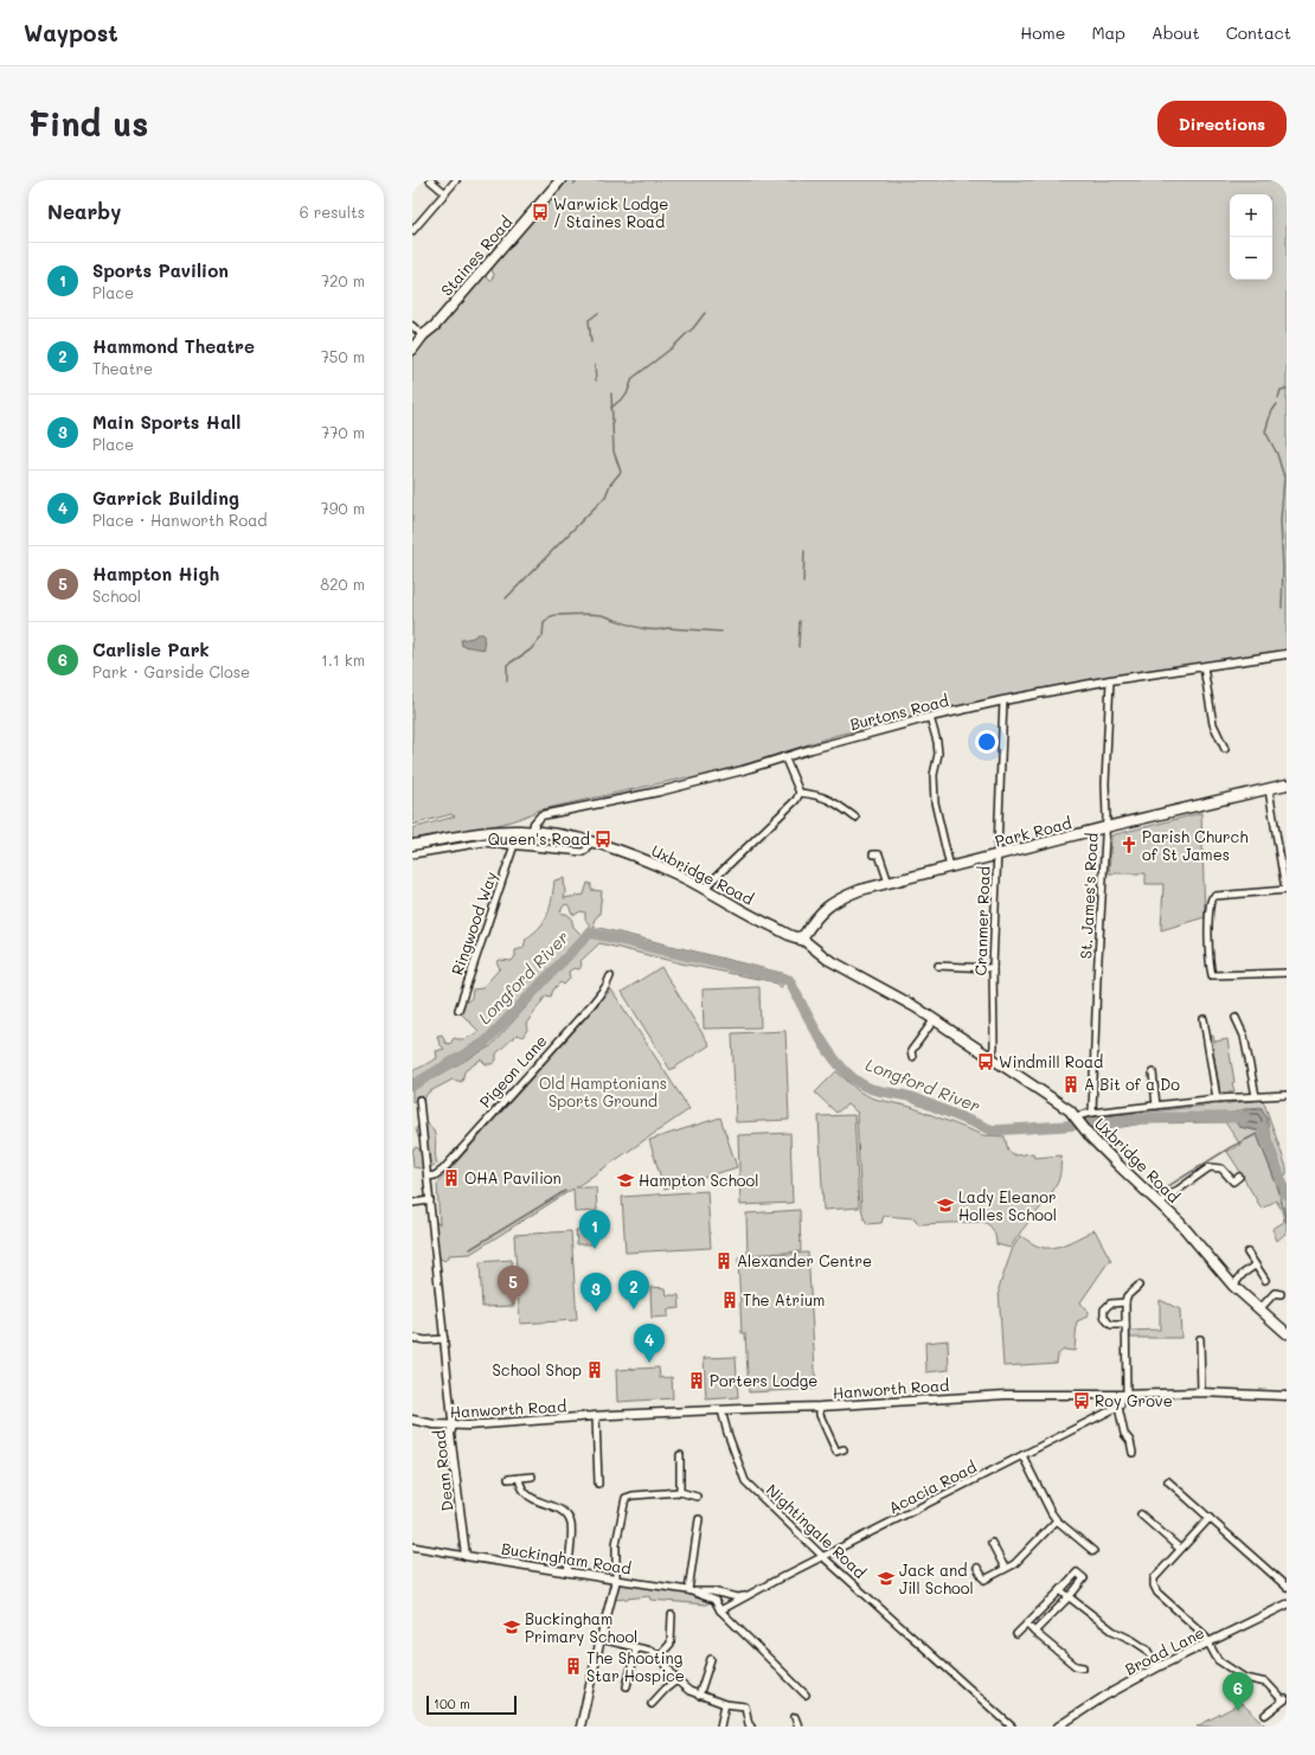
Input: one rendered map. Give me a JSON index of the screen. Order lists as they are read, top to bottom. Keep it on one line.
{"streets":{"main road":["Staines Road","Park Road","Uxbridge Road"],"street":["Burtons Road","St. James's Road","Cranmer Road","Ringwood Way","Pigeon Lane","Hanworth Road","Dean Road","Acacia Road","Nightingale Road","Buckingham Road","Broad Lane"]},"crossings":[["Burtons Road","Uxbridge Road"],["Burtons Road","St. James's Road"],["Burtons Road","Cranmer Road"],["Park Road","Uxbridge Road"],["Park Road","St. James's Road"],["Park Road","Cranmer Road"],["Uxbridge Road","Cranmer Road"],["Pigeon Lane","Dean Road"],["Hanworth Road","Dean Road"],["Hanworth Road","Nightingale Road"],["Dean Road","Buckingham Road"],["Acacia Road","Nightingale Road"]],"water":["Longford River"],"parks":["Old Hamptonians Sports Ground"],"places":{"bus stop":["Warwick Lodge / Staines Road","Queen's Road","Windmill Road","Roy Grove"],"church":["Parish Church of St James"],"building":["A Bit of a Do","OHA Pavilion","Alexander Centre","The Atrium","School Shop","Porters Lodge","The Shooting Star Hospice"],"school or university":["Hampton School","Lady Eleanor Holles School","Jack and Jill School","Buckingham Primary School"]},"scale_bar":"100 m","page":{"header":"Waypost","nav":["Home","Map","About","Contact"],"buttons":"Directions","title":"Find us","heading":["Nearby","6 results"],"map_buttons":["+","−"],"list":[{"mark":"1","name":"Sports Pavilion","note":"Place","value":"720 m"},{"mark":"2","name":"Hammond Theatre","note":"Theatre","value":"750 m"},{"mark":"3","name":"Main Sports Hall","note":"Place","value":"770 m"},{"mark":"4","name":"Garrick Building","note":"Place · Hanworth Road","value":"790 m"},{"mark":"5","name":"Hampton High","note":"School","value":"820 m"},{"mark":"6","name":"Carlisle Park","note":"Park · Garside Close","value":"1.1 km"}],"pins":["1","5","2","3","4","6"],"scale":"100 m"}}
